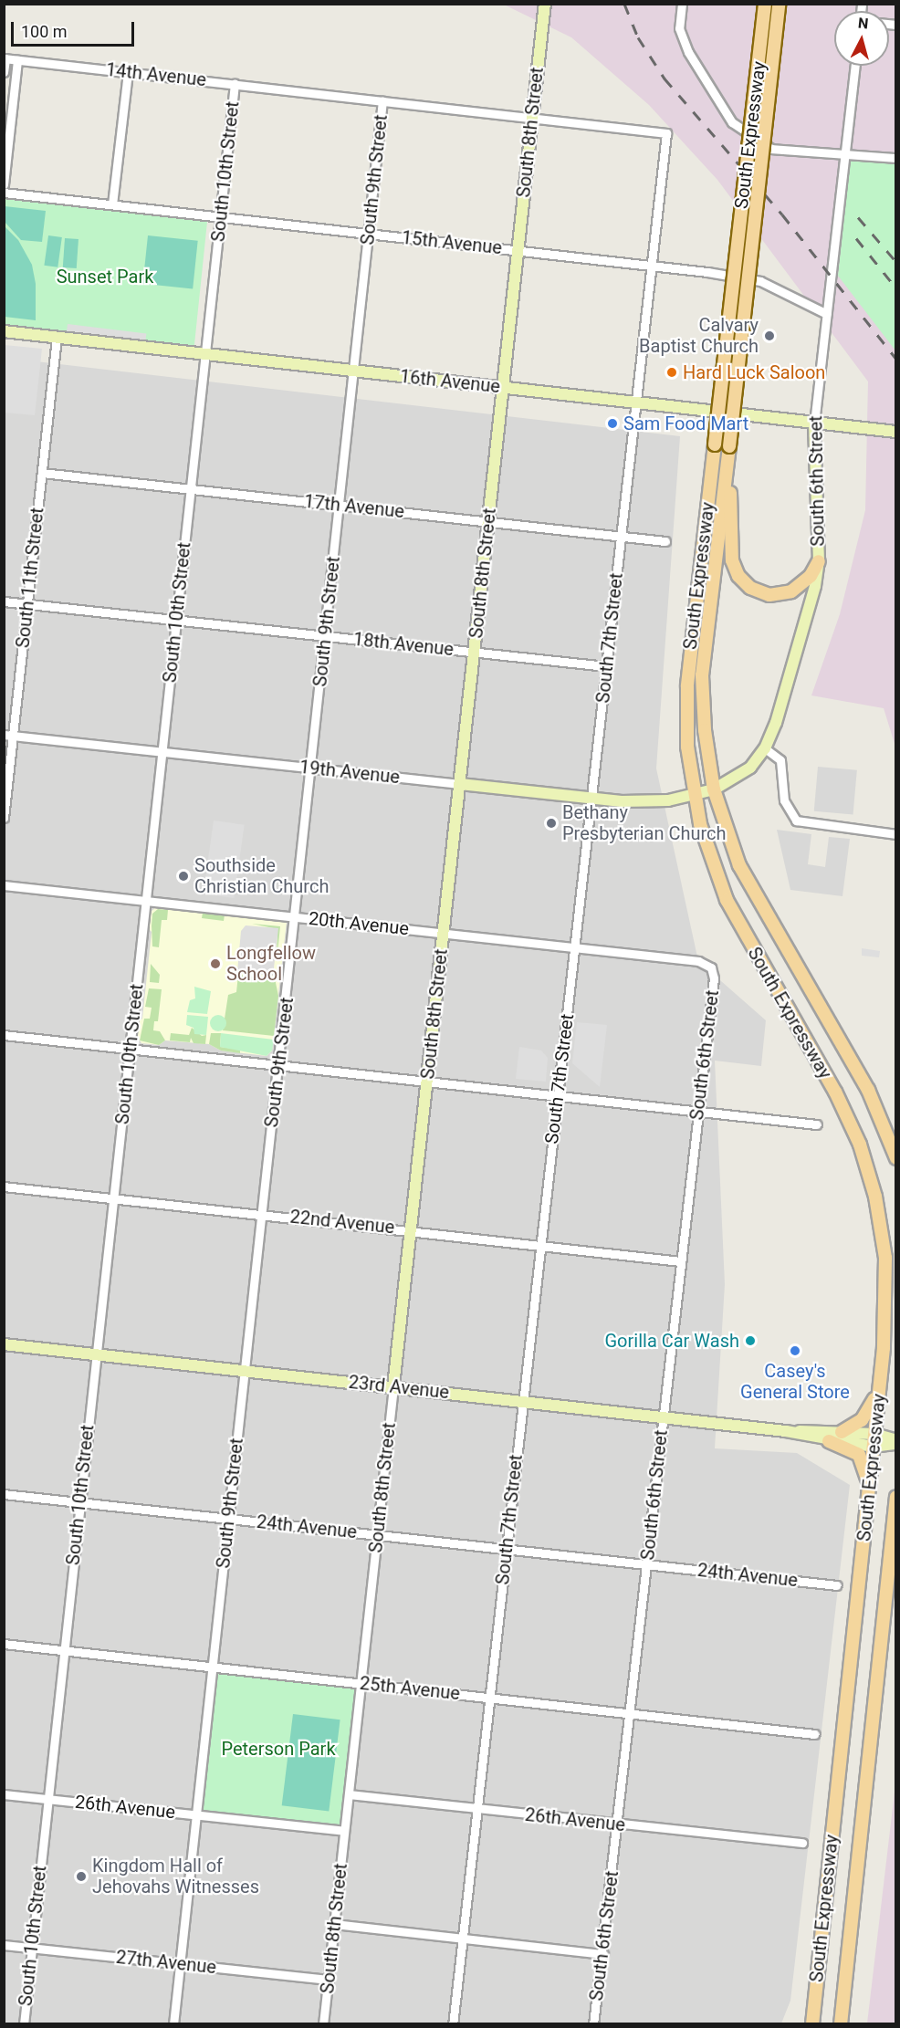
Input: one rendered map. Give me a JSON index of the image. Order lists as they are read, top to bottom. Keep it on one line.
{"streets":{"main road":["South Expressway"],"street":["14th Avenue","South 8th Street","South 10th Street","South 9th Street","15th Avenue","16th Avenue","South 6th Street","17th Avenue","South 11th Street","South 7th Street","18th Avenue","19th Avenue","20th Avenue","22nd Avenue","23rd Avenue","24th Avenue","25th Avenue","26th Avenue","27th Avenue"]},"crossings":[["14th Avenue","South 8th Street"],["14th Avenue","South 10th Street"],["14th Avenue","South 9th Street"],["14th Avenue","South 7th Street"],["South 8th Street","15th Avenue"],["South 8th Street","16th Avenue"],["South 8th Street","17th Avenue"],["South 8th Street","18th Avenue"],["South 8th Street","19th Avenue"],["South 8th Street","20th Avenue"],["South 8th Street","22nd Avenue"],["South 8th Street","23rd Avenue"],["South 8th Street","24th Avenue"],["South 8th Street","25th Avenue"],["South 8th Street","26th Avenue"],["South 8th Street","27th Avenue"],["South Expressway","South 6th Street"],["South Expressway","19th Avenue"],["South Expressway","23rd Avenue"],["South 10th Street","15th Avenue"],["South 10th Street","16th Avenue"],["South 10th Street","17th Avenue"],["South 10th Street","18th Avenue"],["South 10th Street","19th Avenue"],["South 10th Street","20th Avenue"],["South 10th Street","22nd Avenue"],["South 10th Street","23rd Avenue"],["South 10th Street","24th Avenue"],["South 10th Street","25th Avenue"],["South 10th Street","26th Avenue"],["South 10th Street","27th Avenue"],["South 9th Street","15th Avenue"],["South 9th Street","16th Avenue"],["South 9th Street","17th Avenue"],["South 9th Street","18th Avenue"],["South 9th Street","19th Avenue"],["South 9th Street","20th Avenue"],["South 9th Street","22nd Avenue"],["South 9th Street","23rd Avenue"],["South 9th Street","24th Avenue"],["South 9th Street","25th Avenue"],["South 9th Street","26th Avenue"],["South 9th Street","27th Avenue"],["15th Avenue","South 6th Street"],["15th Avenue","South 7th Street"],["16th Avenue","South 6th Street"],["16th Avenue","South 11th Street"],["16th Avenue","South 7th Street"],["South 6th Street","19th Avenue"],["South 6th Street","20th Avenue"],["South 6th Street","22nd Avenue"],["South 6th Street","23rd Avenue"],["South 6th Street","24th Avenue"],["South 6th Street","25th Avenue"],["South 6th Street","26th Avenue"],["17th Avenue","South 11th Street"],["17th Avenue","South 7th Street"],["South 11th Street","18th Avenue"],["South 11th Street","19th Avenue"],["South 7th Street","18th Avenue"],["South 7th Street","19th Avenue"],["South 7th Street","20th Avenue"],["South 7th Street","22nd Avenue"],["South 7th Street","23rd Avenue"],["South 7th Street","24th Avenue"],["South 7th Street","25th Avenue"],["South 7th Street","26th Avenue"]],"parks":["Sunset Park","Peterson Park"],"places":["Calvary Baptist Church","Hard Luck Saloon","Sam Food Mart","Bethany Presbyterian Church","Southside Christian Church","Longfellow School","Gorilla Car Wash","Casey's General Store","Kingdom Hall of Jehovahs Witnesses"],"scale_bar":"100 m","north":"top"}
